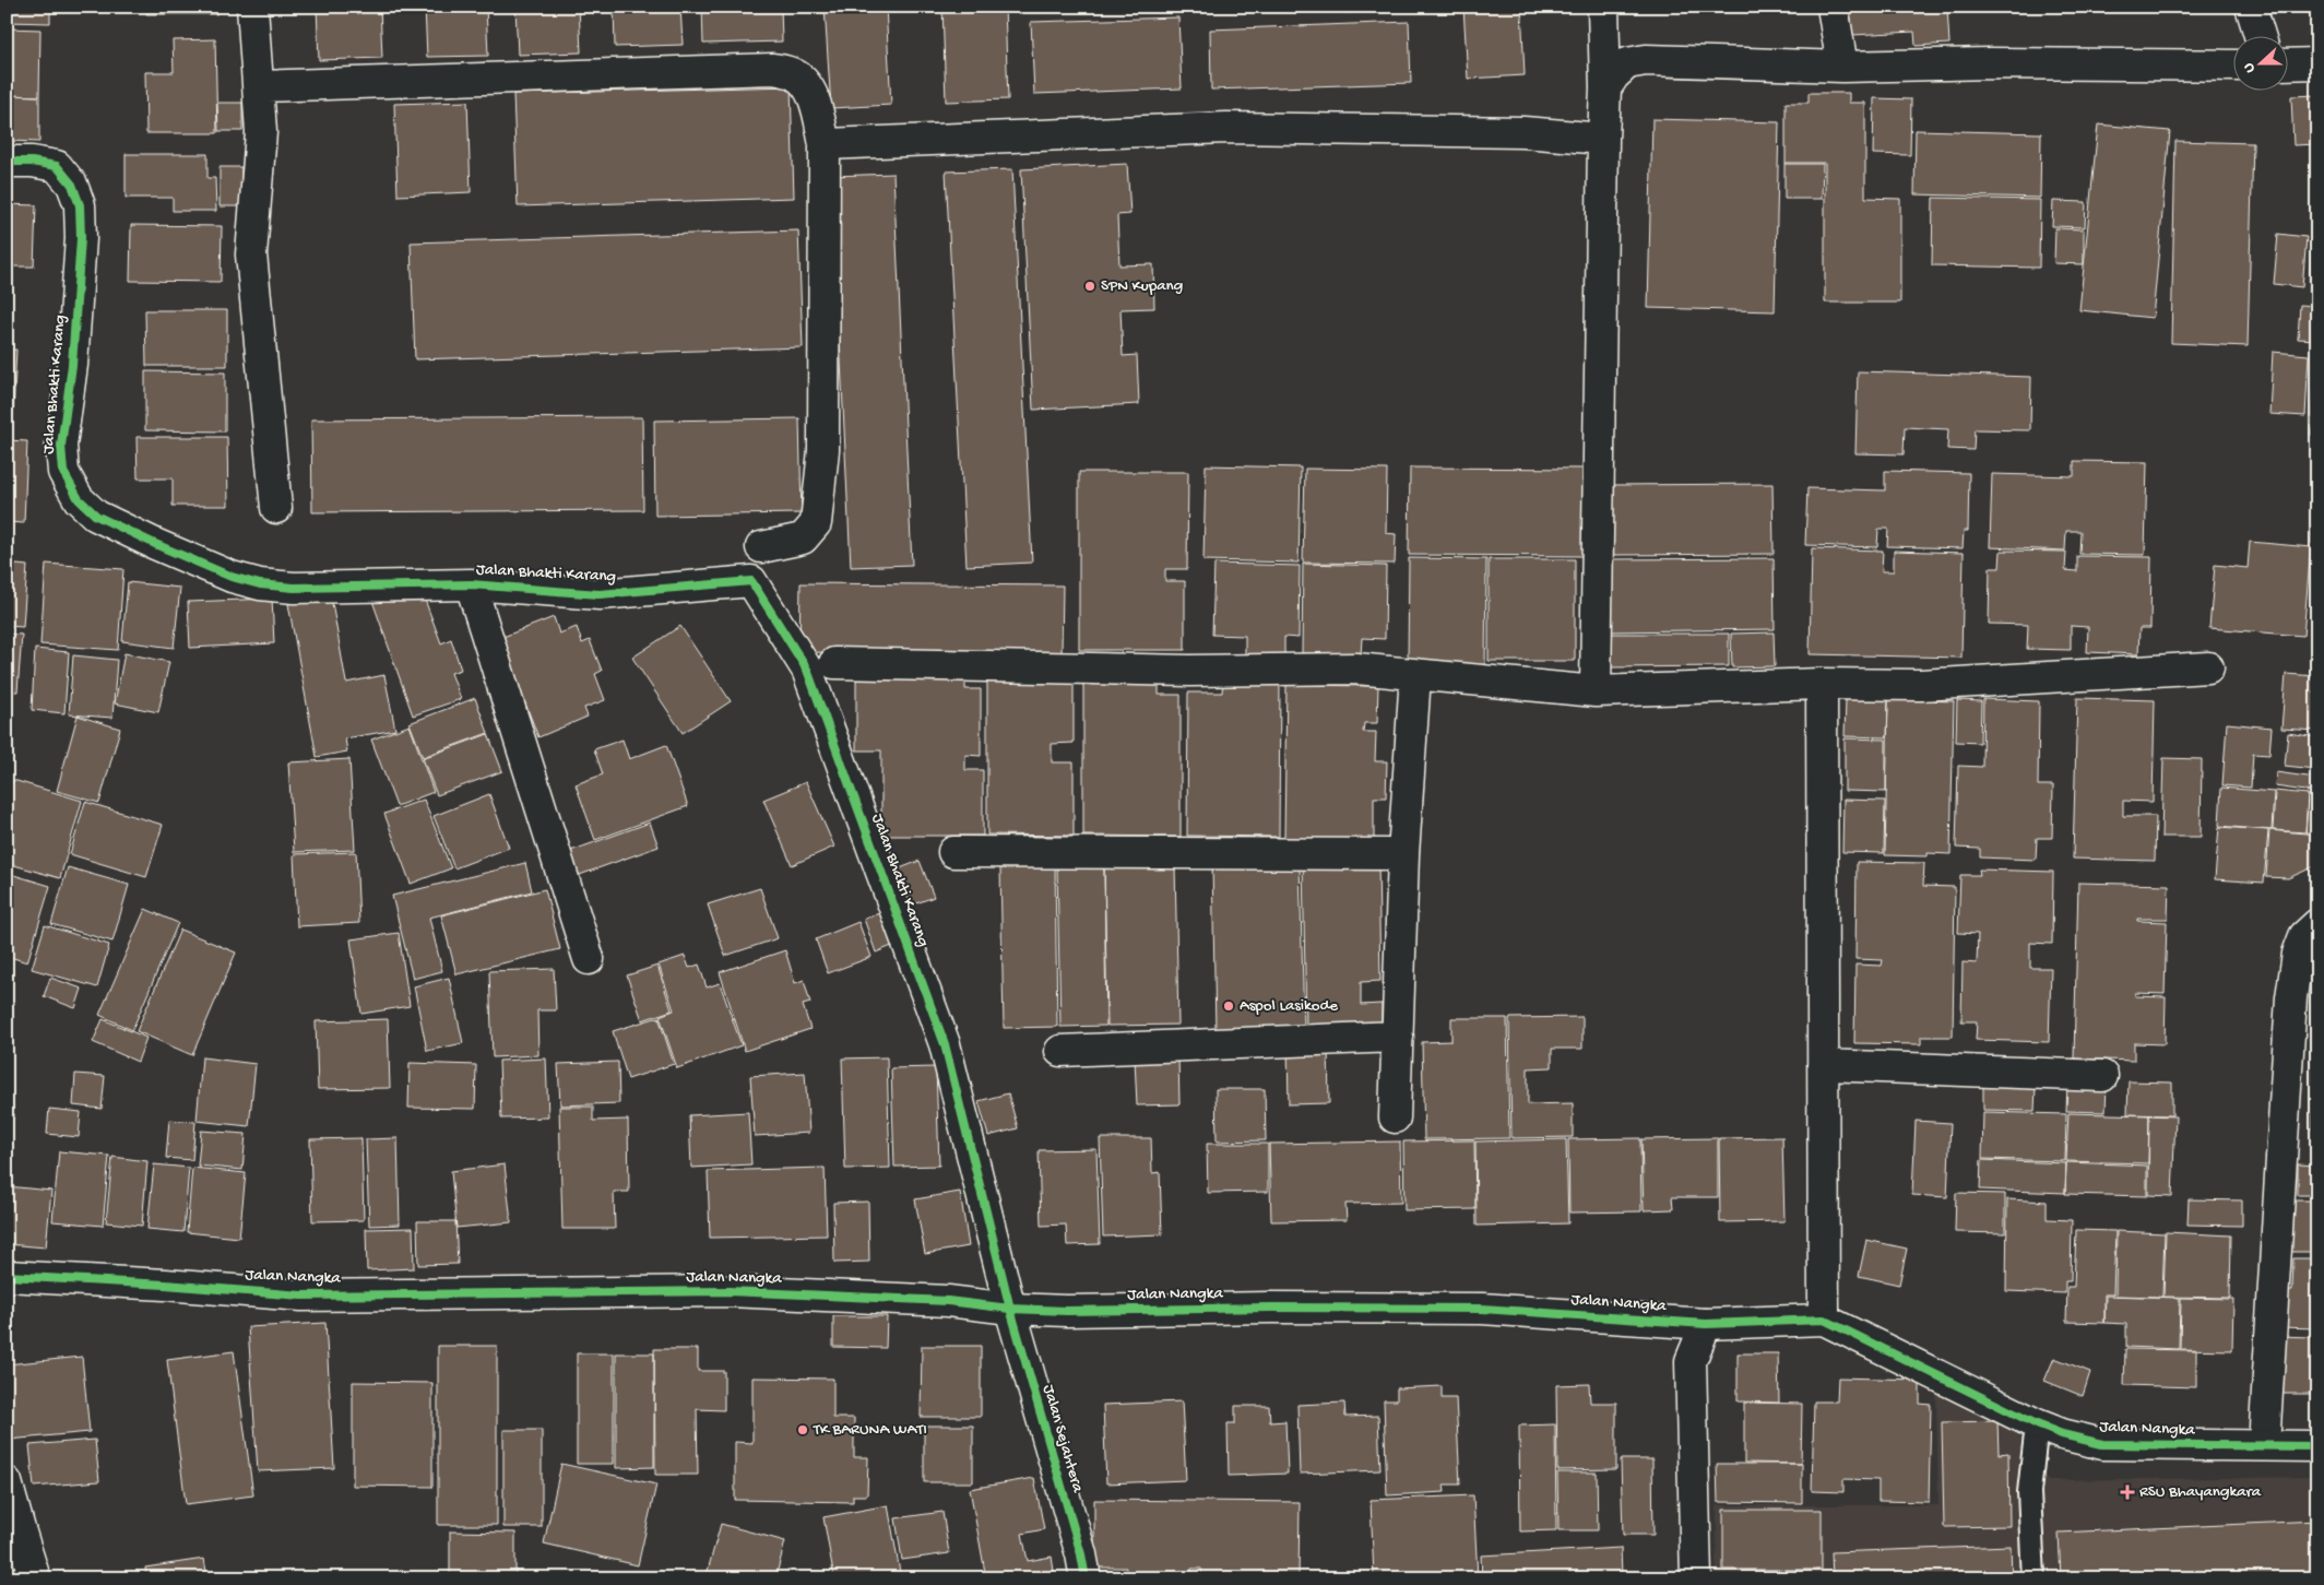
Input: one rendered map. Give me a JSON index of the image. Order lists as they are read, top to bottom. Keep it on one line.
{"streets":{"street":["Jalan Bhakti Karang","Jalan Nangka","Jalan Sejahtera"]},"crossings":[["Jalan Bhakti Karang","Jalan Nangka"],["Jalan Bhakti Karang","Jalan Sejahtera"],["Jalan Nangka","Jalan Sejahtera"]],"places":{"other":["SPN Kupang","Aspol Lasikode","TK BARUNA WATI"],"health":["RSU Bhayangkara"]},"north":"left"}
